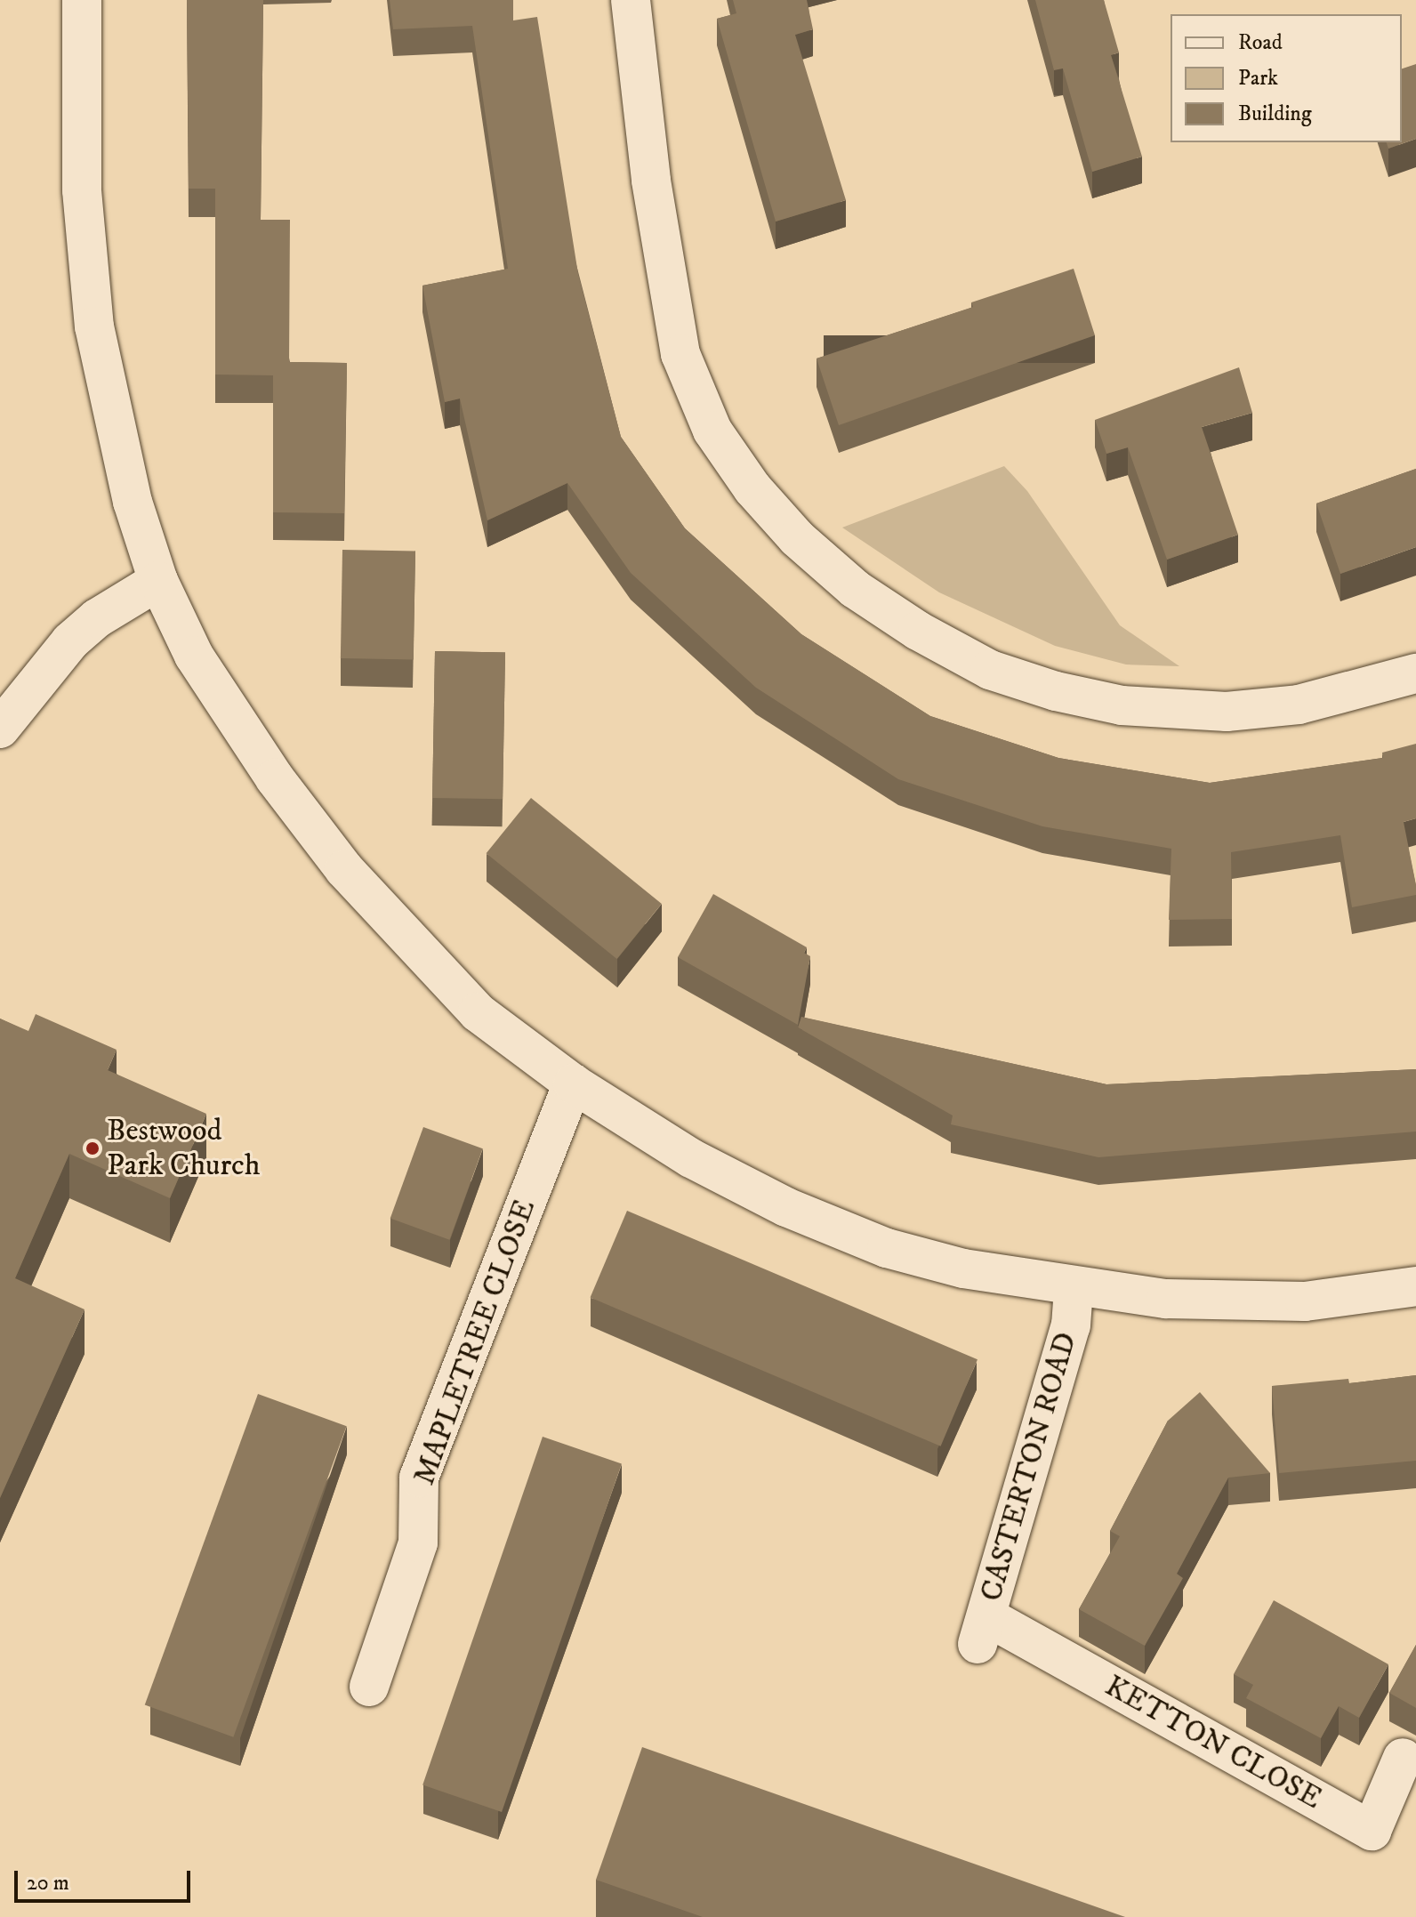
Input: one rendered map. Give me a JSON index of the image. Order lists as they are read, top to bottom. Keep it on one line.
{"streets":{"street":["MAPLETREE CLOSE","CASTERTON ROAD","KETTON CLOSE"]},"crossings":[["CASTERTON ROAD","KETTON CLOSE"]],"places":["Bestwood Park Church"],"legend":["Road","Park","Building"],"scale_bar":"20 m"}
